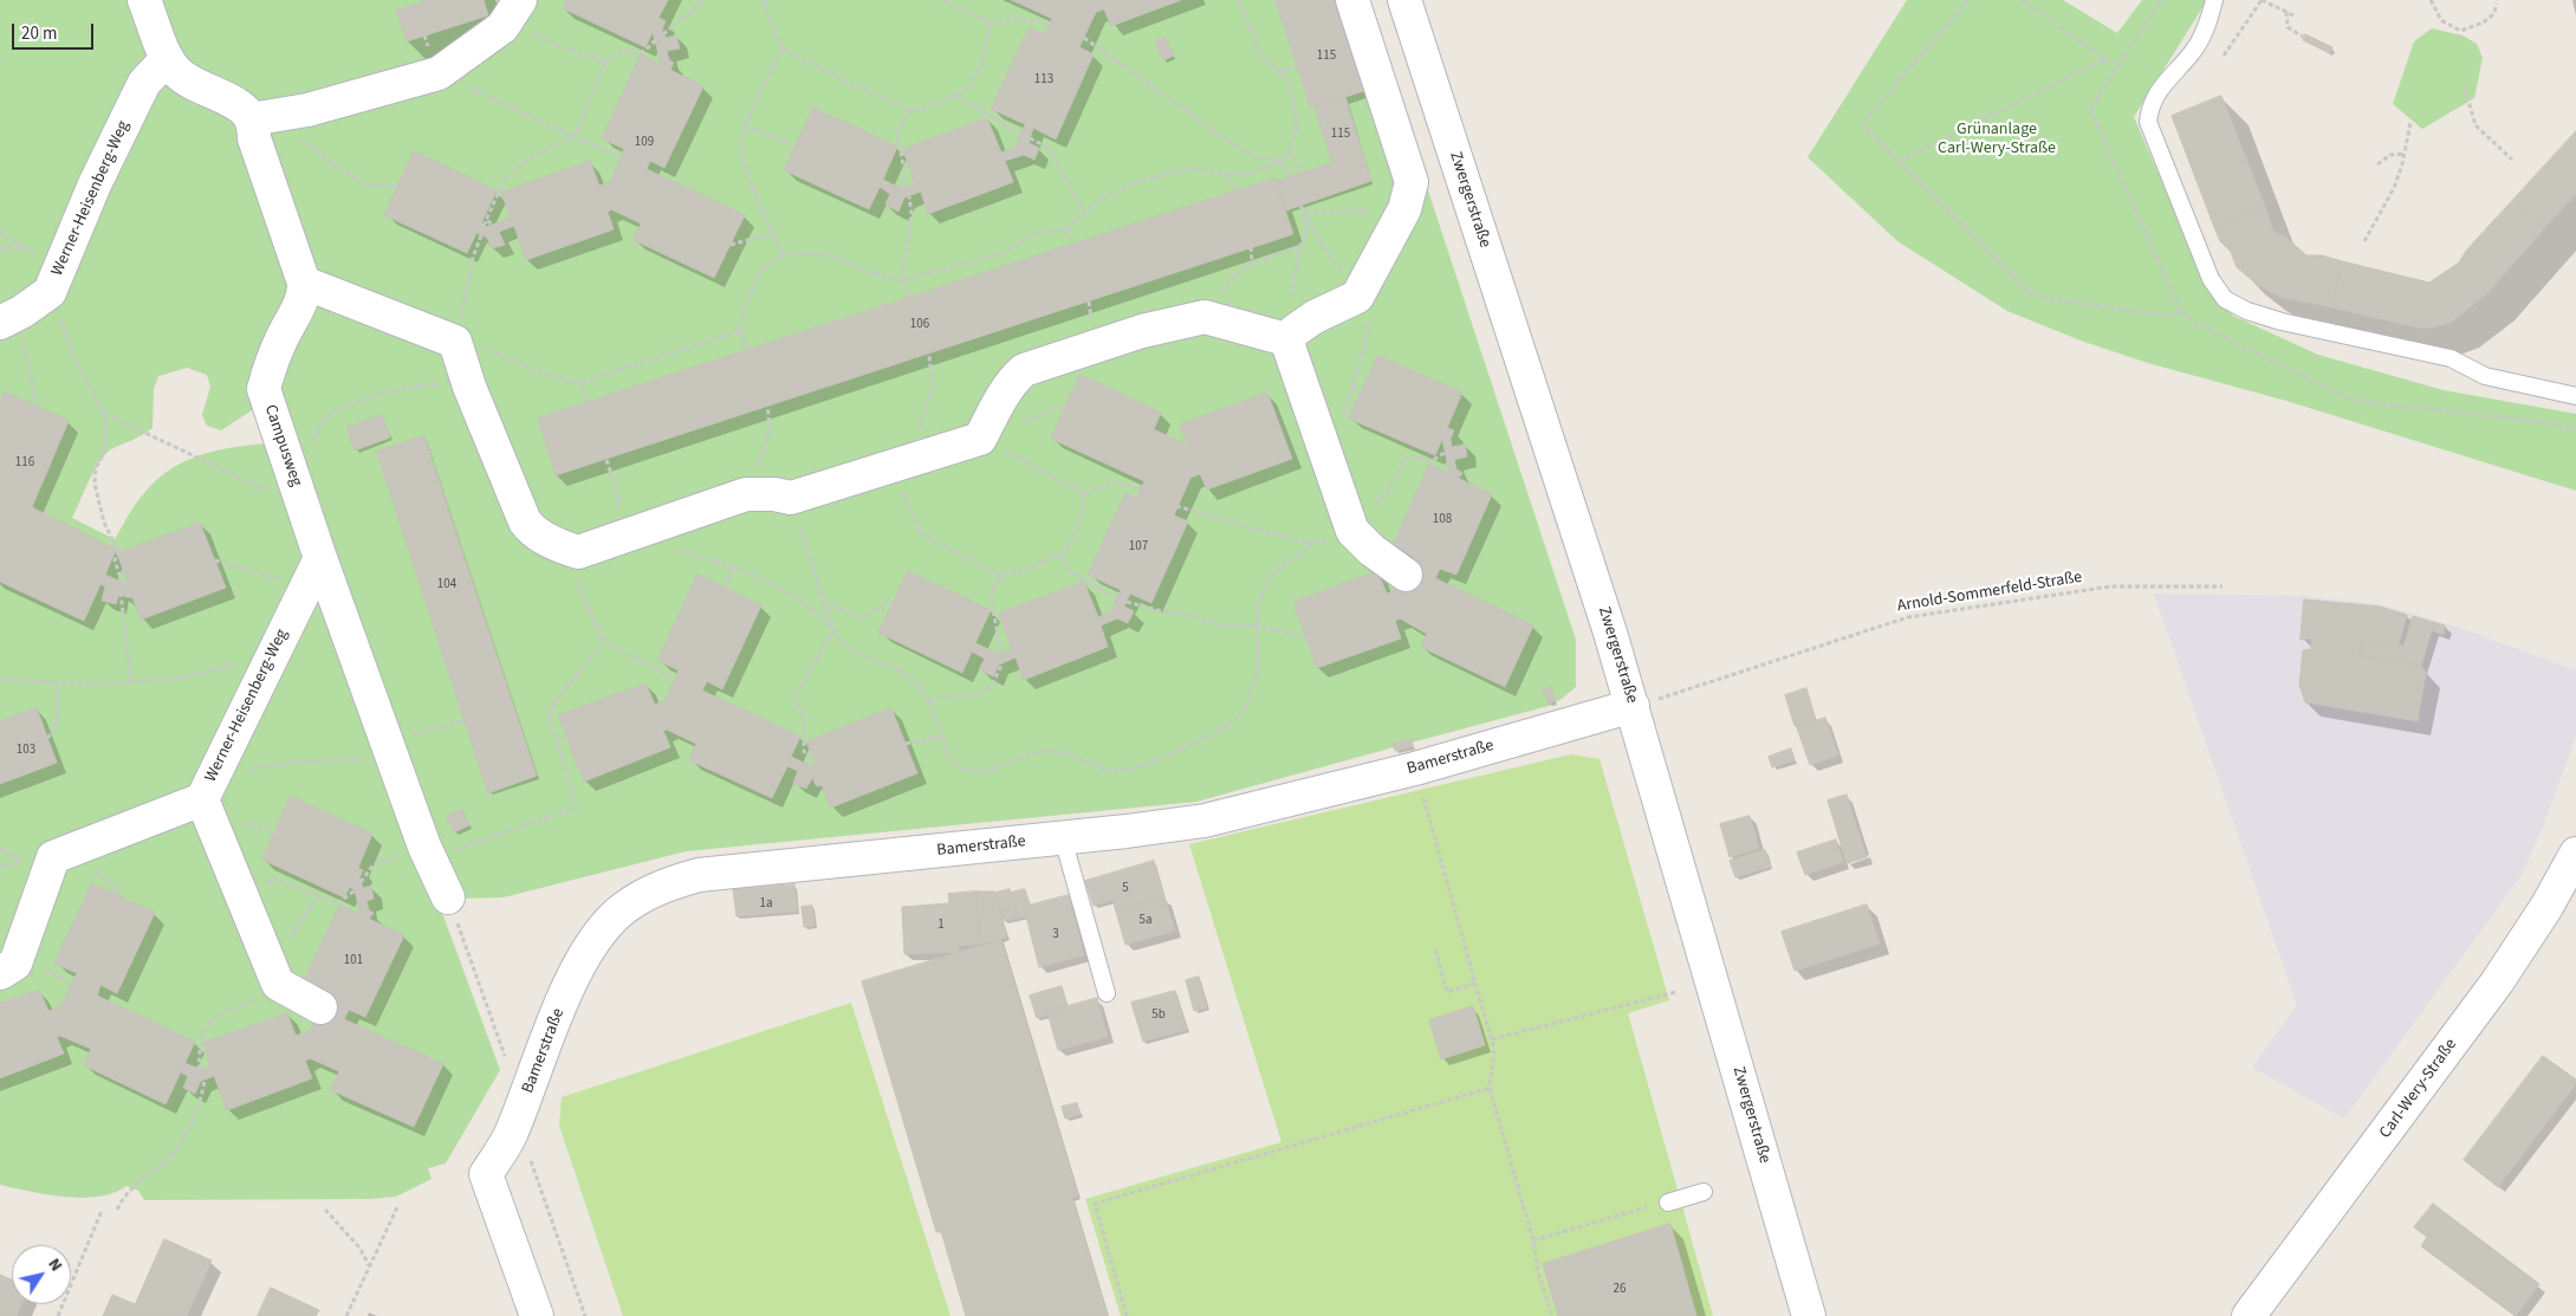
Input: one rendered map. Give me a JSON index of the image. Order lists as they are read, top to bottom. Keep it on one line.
{"streets":{"street":["Werner-Heisenberg-Weg","Zwergerstraße","Campusweg","Bamerstraße","Carl-Wery-Straße"],"path":["Arnold-Sommerfeld-Straße"]},"crossings":[["Werner-Heisenberg-Weg","Campusweg"],["Zwergerstraße","Arnold-Sommerfeld-Straße"],["Zwergerstraße","Bamerstraße"],["Arnold-Sommerfeld-Straße","Bamerstraße"]],"parks":["Grünanlage Carl-Wery-Straße"],"house_numbers":["115","113","115","109","106","116","108","107","104","103","5","1a","5a","1","3","101","5b","26"],"scale_bar":"20 m","north":"top right"}
